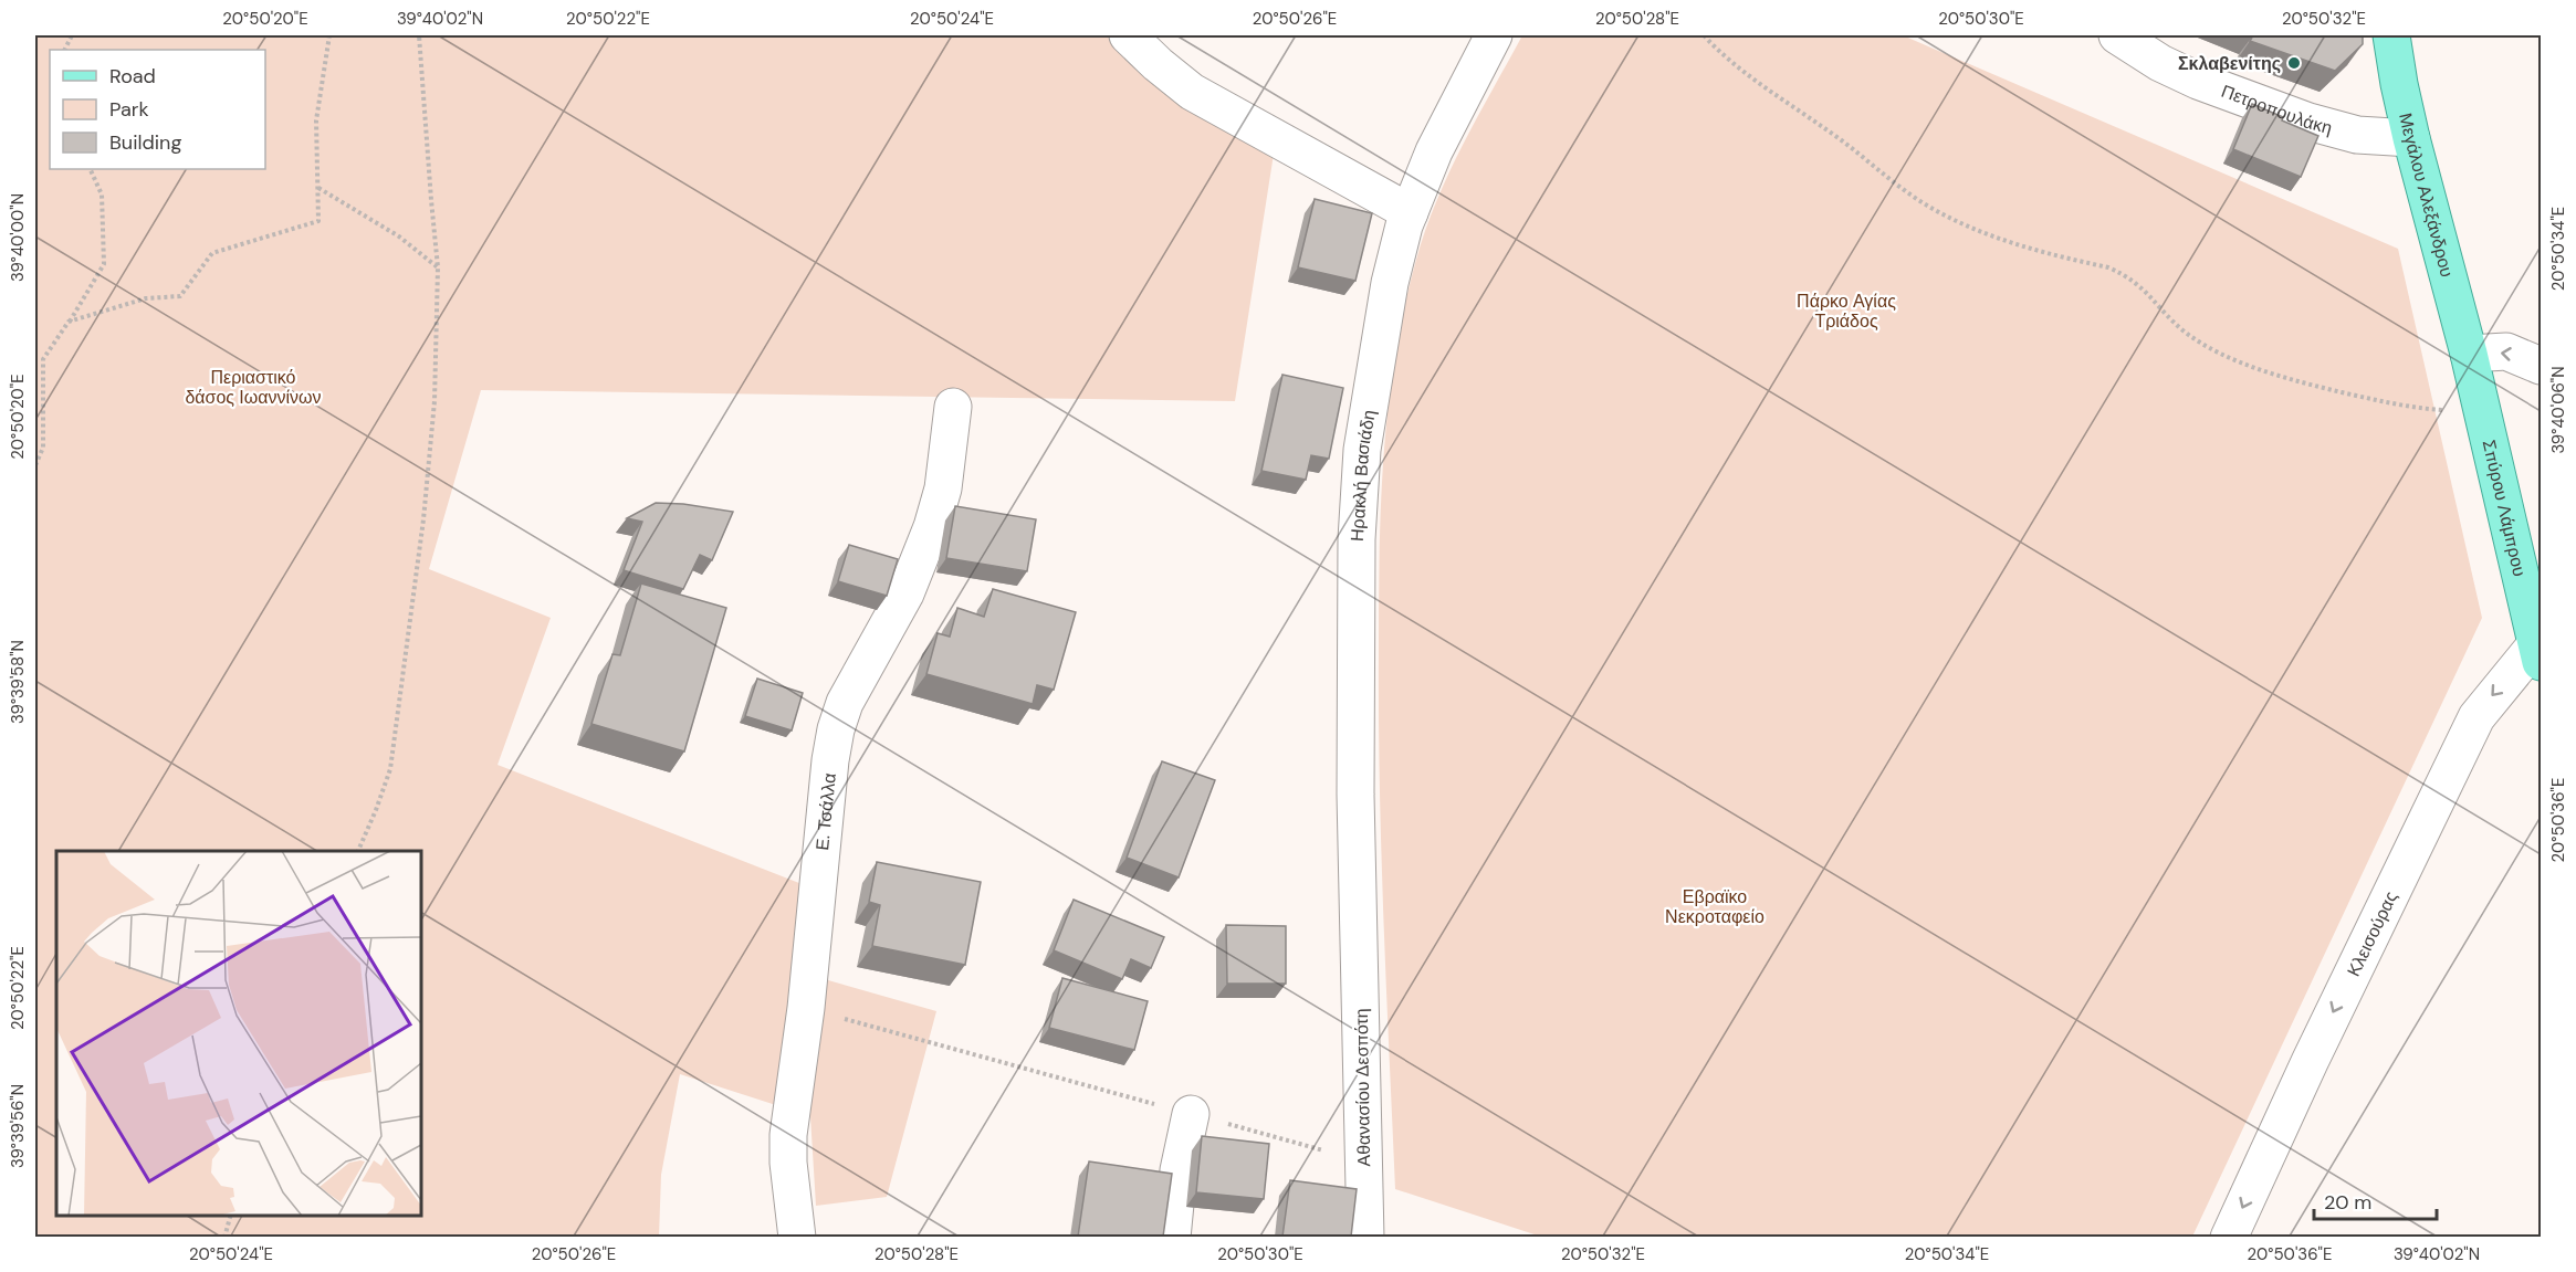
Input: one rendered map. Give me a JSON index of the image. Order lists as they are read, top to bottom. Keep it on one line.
{"streets":{"main road":["Μεγάλου Αλεξάνδρου","Σπύρου Λάμπρου"],"street":["Πετροπουλάκη","Ηρακλή Βασιάδη","Ε. Τσάλλα","Κλεισούρας","Αθανασίου Δεσπότη"]},"crossings":[["Πετροπουλάκη","Μεγάλου Αλεξάνδρου"],["Μεγάλου Αλεξάνδρου","Σπύρου Λάμπρου"],["Ηρακλή Βασιάδη","Αθανασίου Δεσπότη"],["Σπύρου Λάμπρου","Κλεισούρας"]],"one_way":["Κλεισούρας"],"parks":["Πάρκο Αγίας Τριάδος","Περιαστικό δάσος Ιωαννίνων","Εβραϊκο Νεκροταφείο"],"places":["Σκλαβενίτης"],"legend":["Road","Park","Building"],"scale_bar":"20 m","coordinates":["20°50'20\"E","39°40'02\"N","20°50'22\"E","20°50'24\"E","20°50'26\"E","20°50'28\"E","20°50'30\"E","20°50'32\"E","39°40'00\"N","20°50'34\"E","39°40'06\"N","39°39'58\"N","20°50'36\"E","39°39'56\"N"]}
